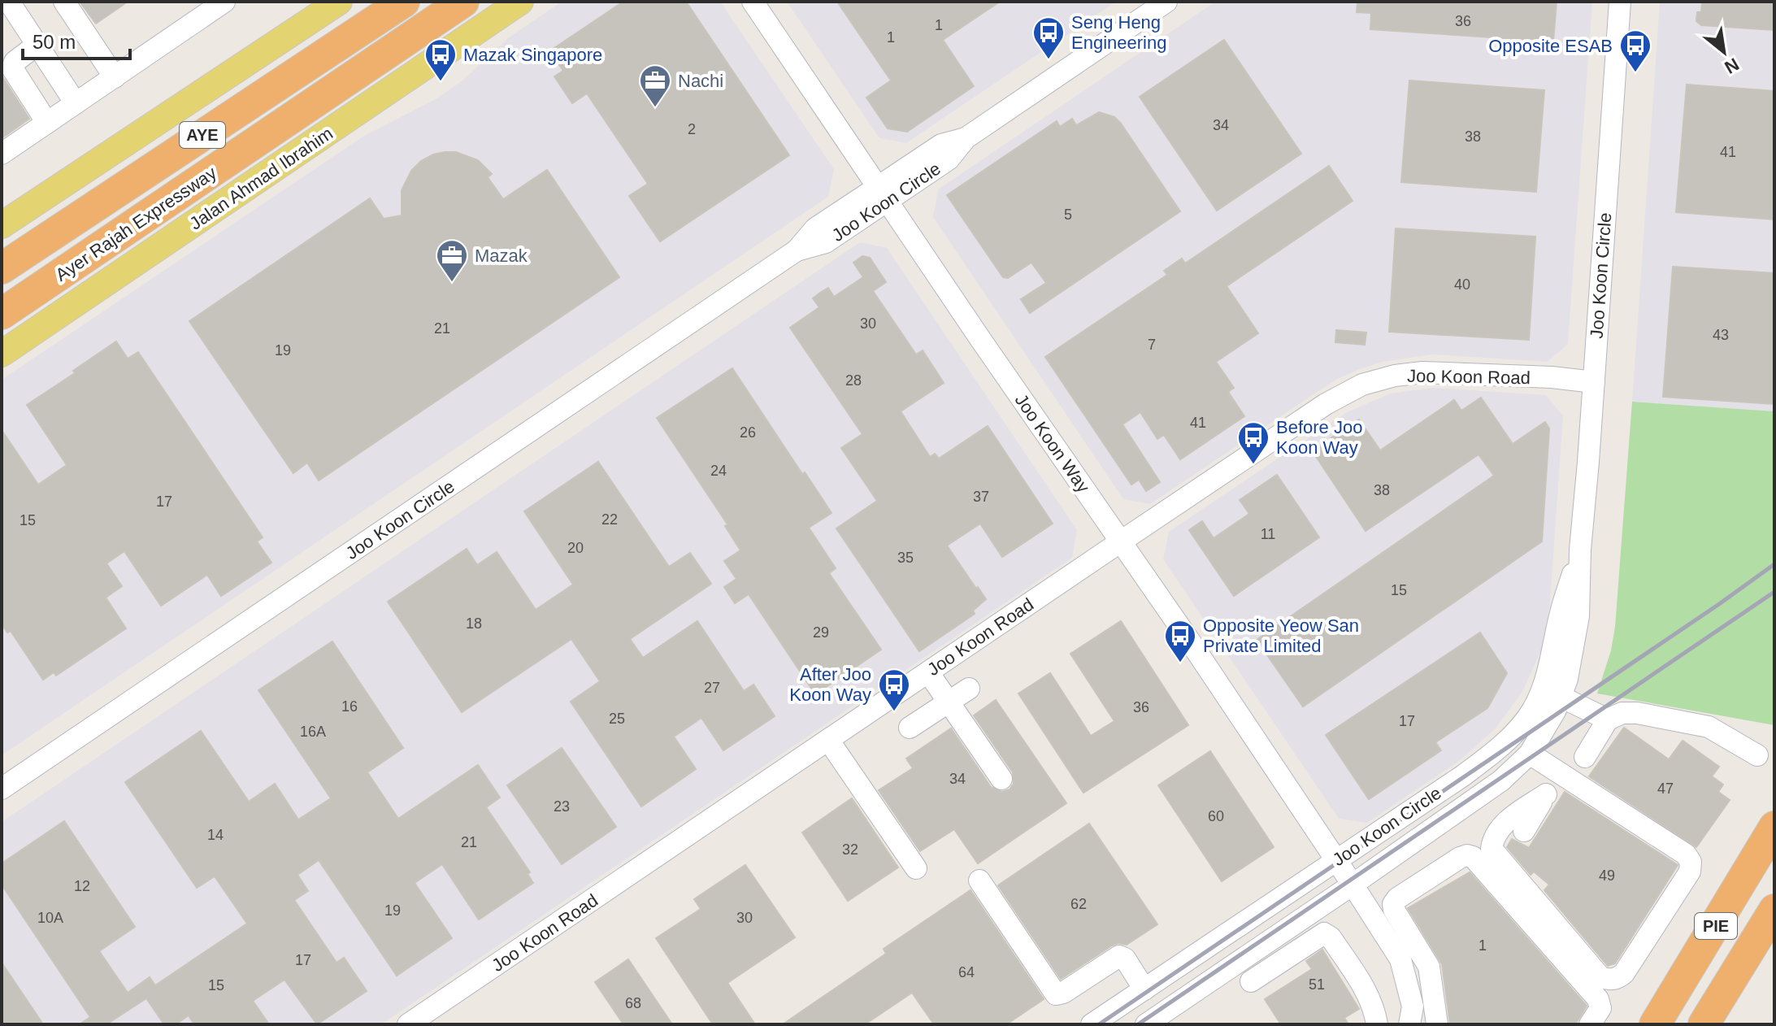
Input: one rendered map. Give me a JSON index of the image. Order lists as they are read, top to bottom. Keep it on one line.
{"streets":{"highway":["AYE","Ayer Rajah Expressway","PIE"],"main road":["Jalan Ahmad Ibrahim"],"street":["Joo Koon Circle","Joo Koon Road","Joo Koon Way"]},"crossings":[["Joo Koon Circle","Joo Koon Road"],["Joo Koon Circle","Joo Koon Way"],["Joo Koon Road","Joo Koon Way"]],"places":{"bus stop":["Seng Heng Engineering","Opposite ESAB","Mazak Singapore","Before Joo Koon Way","Opposite Yeow San Private Limited","After Joo Koon Way"],"office":["Nachi","Mazak"]},"house_numbers":["36","1","1","34","2","38","41","5","40","30","21","43","7","19","28","41","26","24","38","37","17","22","15","11","20","35","15","18","29","27","16","36","25","17","16A","34","47","23","60","14","21","32","49","12","62","19","10A","30","1","17","64","51","15","68"],"scale_bar":"50 m","north":"bottom right"}
